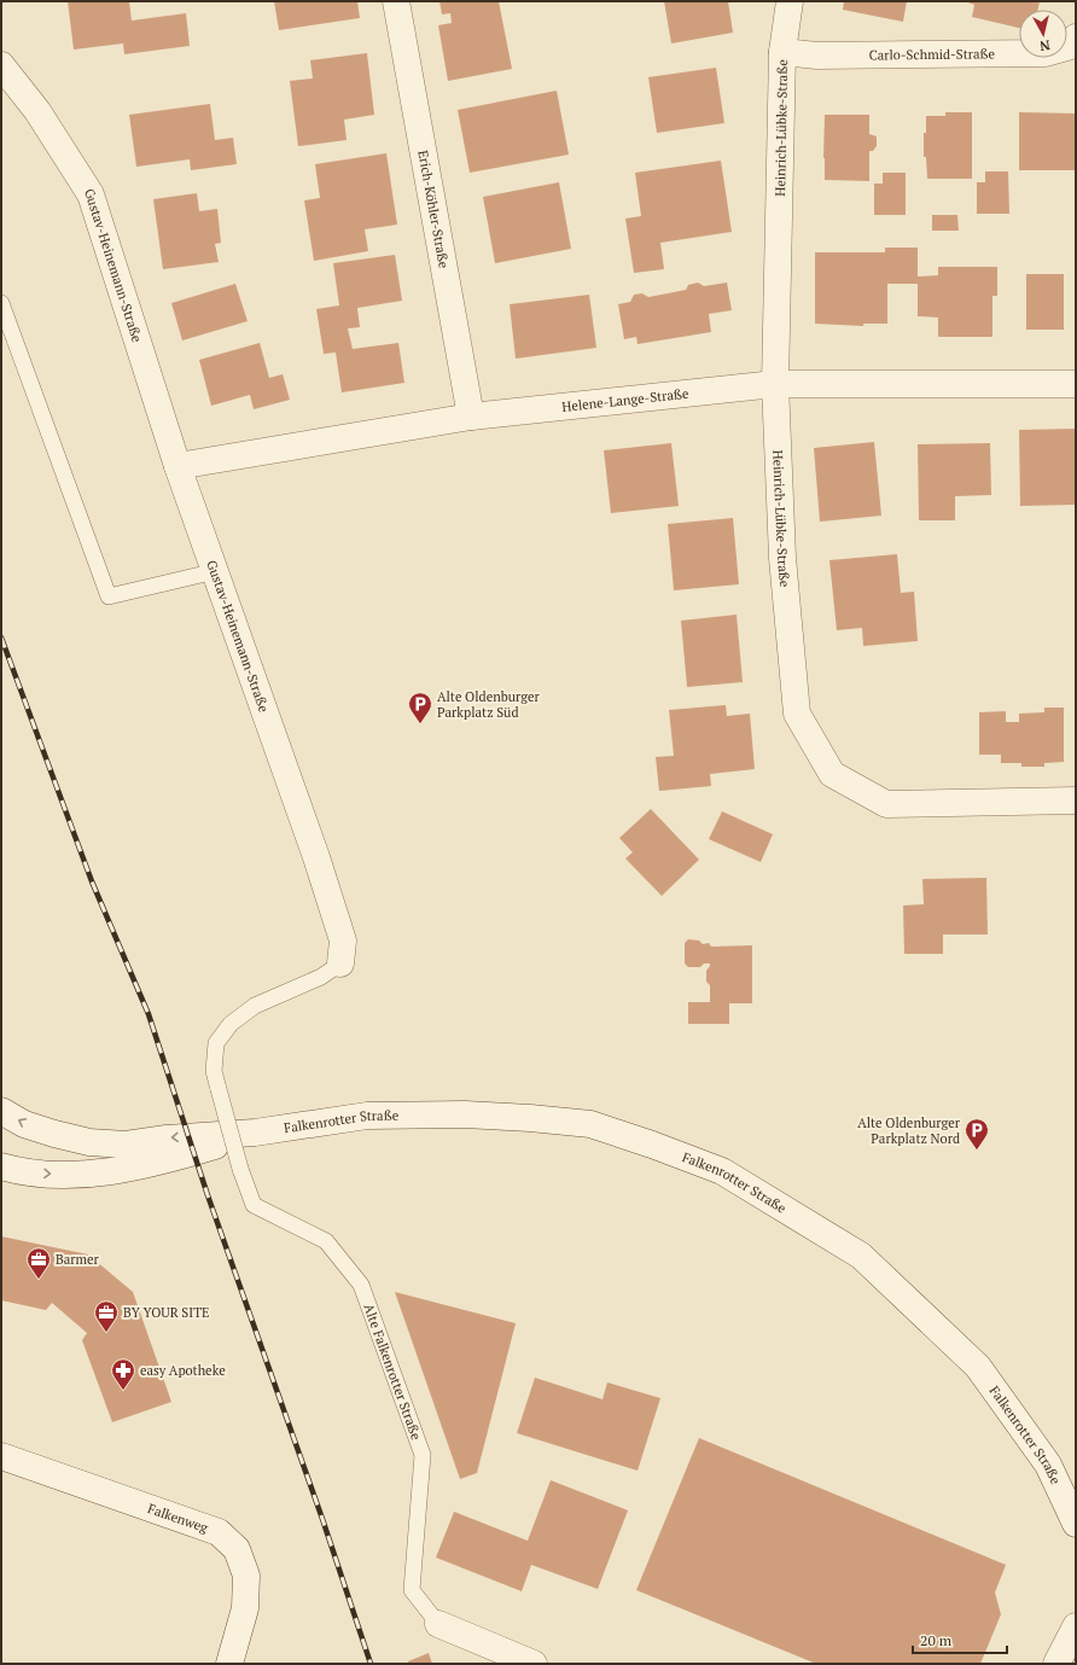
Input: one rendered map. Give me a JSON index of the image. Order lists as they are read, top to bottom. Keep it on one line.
{"streets":{"street":["Carlo-Schmid-Straße","Heinrich-Lübke-Straße","Erich-Köhler-Straße","Gustav-Heinemann-Straße","Helene-Lange-Straße","Falkenrotter Straße","Falkenweg"],"lane":["Alte Falkenrotter Straße"]},"crossings":[["Carlo-Schmid-Straße","Heinrich-Lübke-Straße"],["Heinrich-Lübke-Straße","Helene-Lange-Straße"],["Erich-Köhler-Straße","Helene-Lange-Straße"],["Gustav-Heinemann-Straße","Helene-Lange-Straße"],["Gustav-Heinemann-Straße","Alte Falkenrotter Straße"]],"places":{"parking":["Alte Oldenburger Parkplatz Süd","Alte Oldenburger Parkplatz Nord"],"office":["Barmer","BY YOUR SITE"],"pharmacy":["easy Apotheke"]},"scale_bar":"20 m","north":"bottom"}
